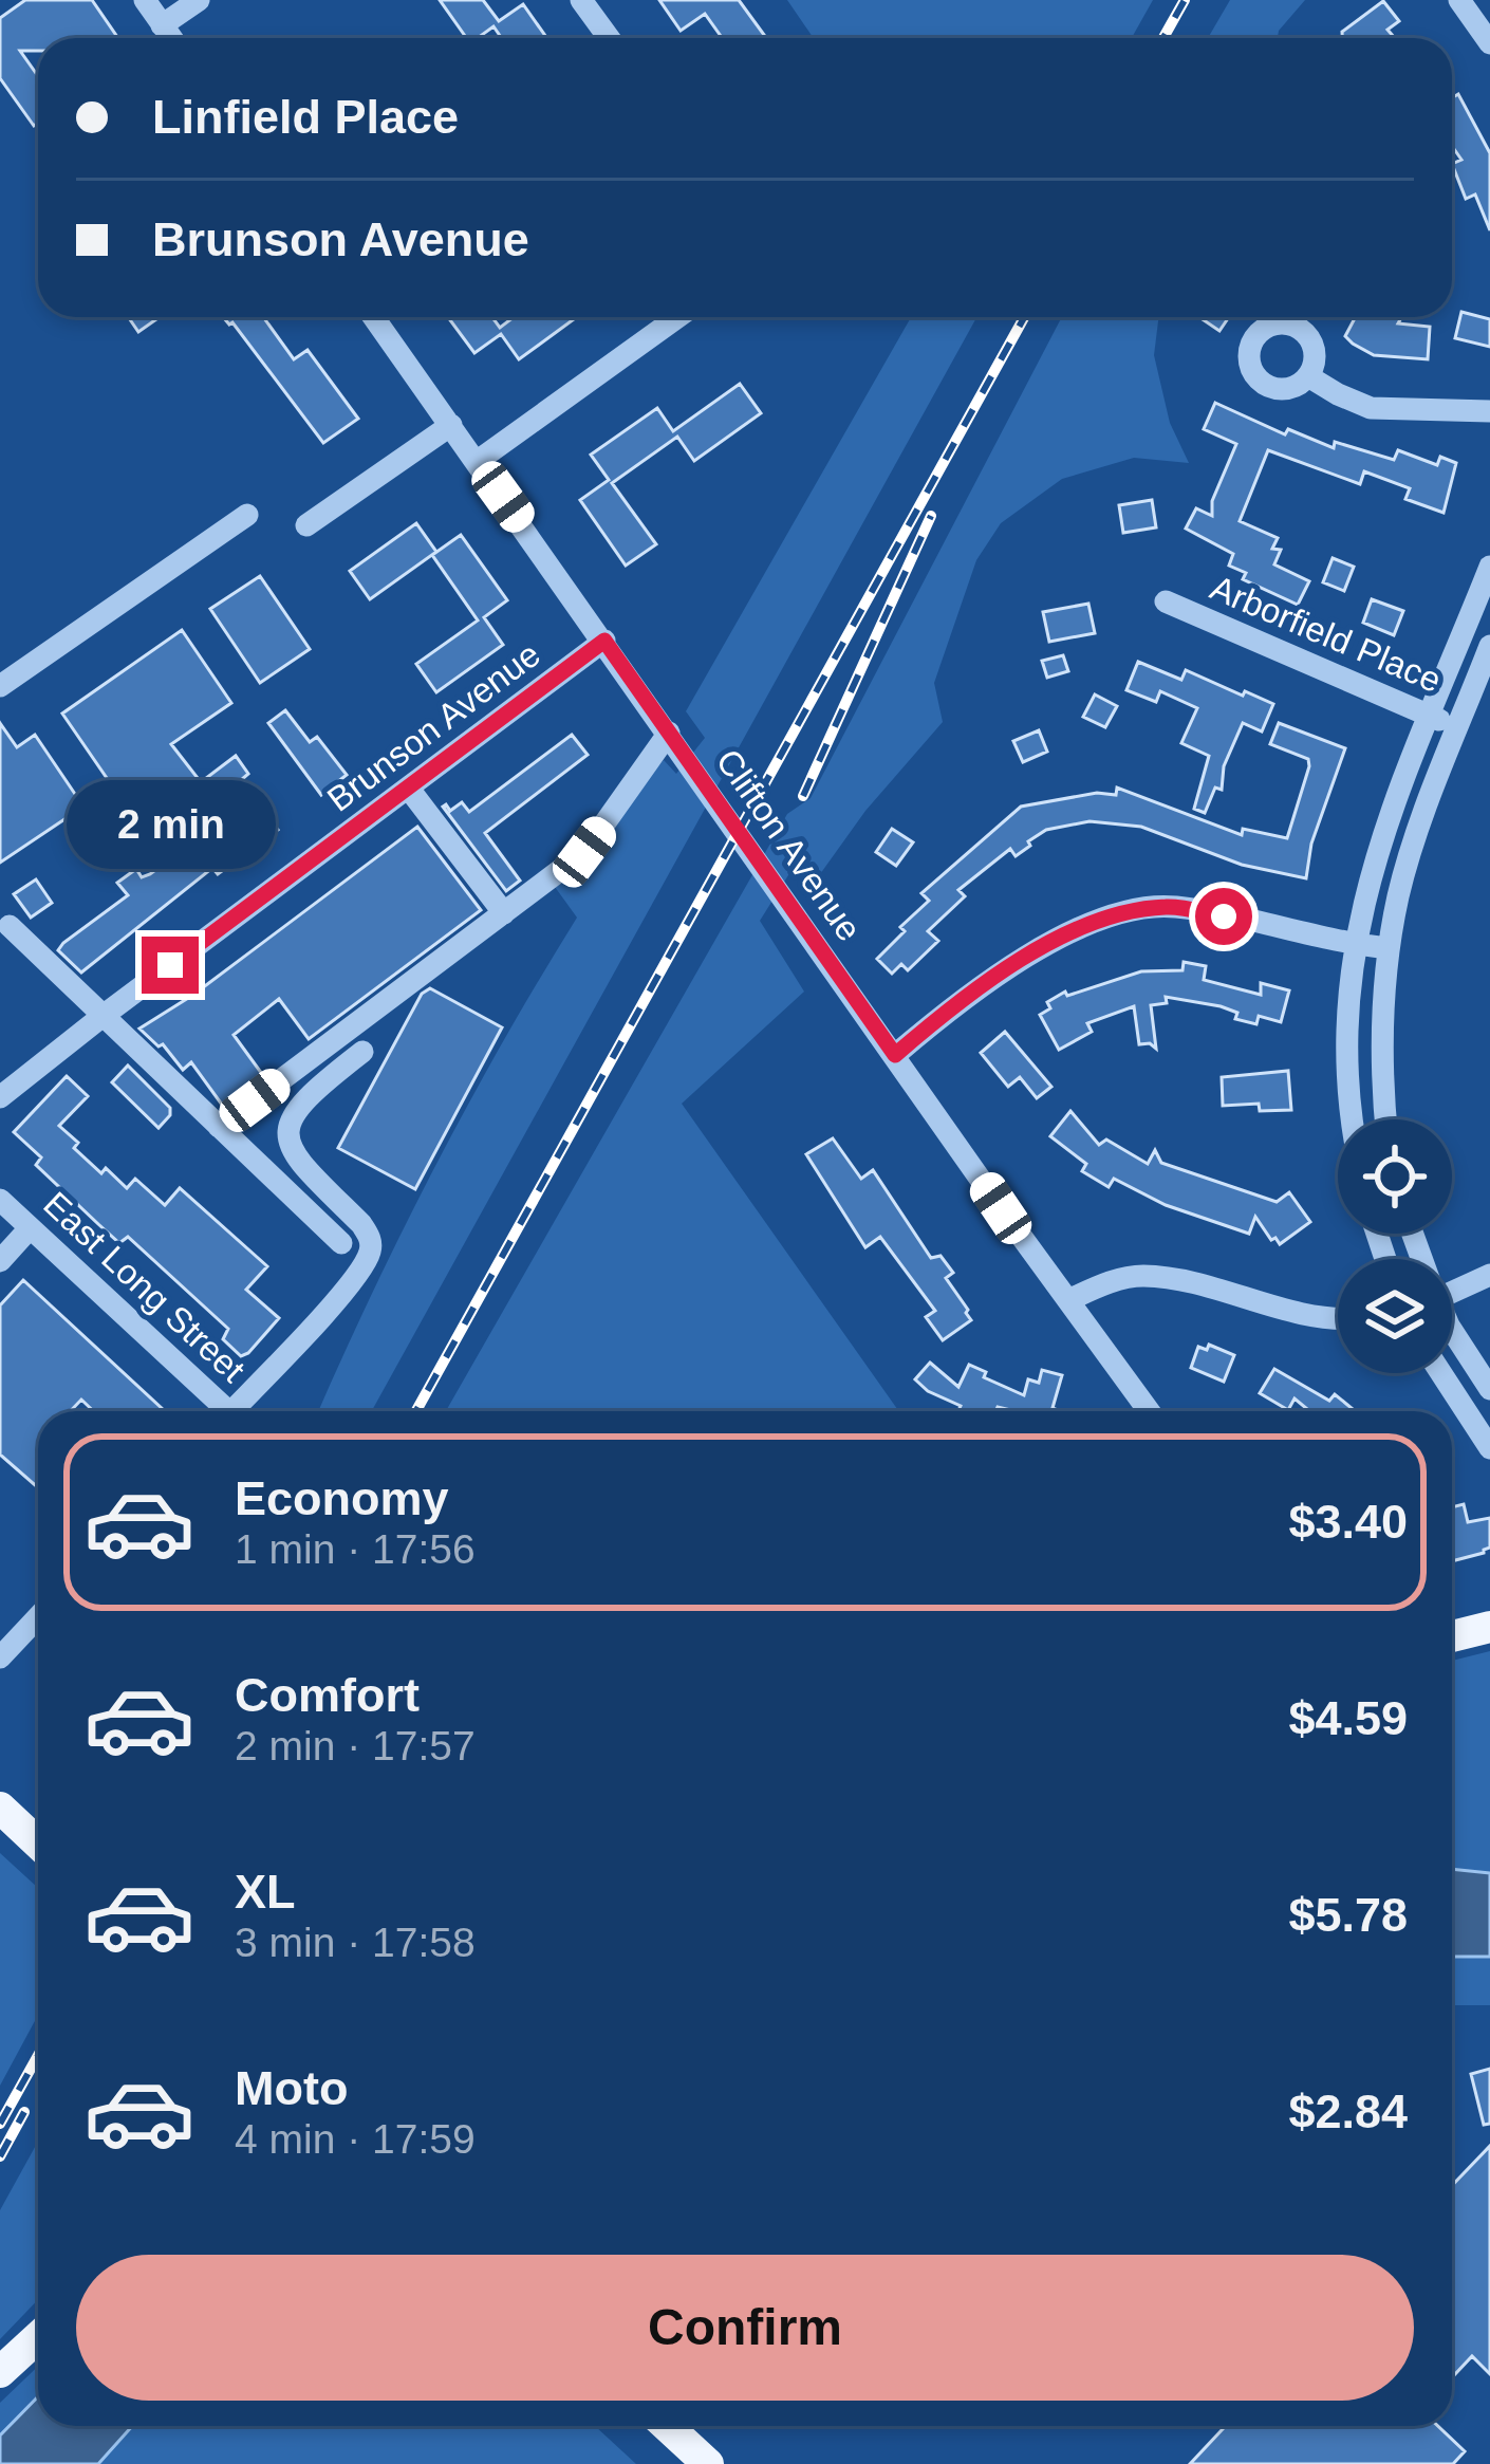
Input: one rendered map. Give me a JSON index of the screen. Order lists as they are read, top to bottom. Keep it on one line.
{"streets":{"street":["Arborfield Place","Brunson Avenue","Clifton Avenue","East Long Street"]},"crossings":[["Brunson Avenue","Clifton Avenue"]],"page":{"banner":["Linfield Place","Brunson Avenue"],"bubble":"2 min","list":[{"name":"Economy","note":"1 min · 17:56","value":"$3.40"},{"name":"Comfort","note":"2 min · 17:57","value":"$4.59"},{"name":"XL","note":"3 min · 17:58","value":"$5.78"},{"name":"Moto","note":"4 min · 17:59","value":"$2.84"}],"buttons":"Confirm"}}
